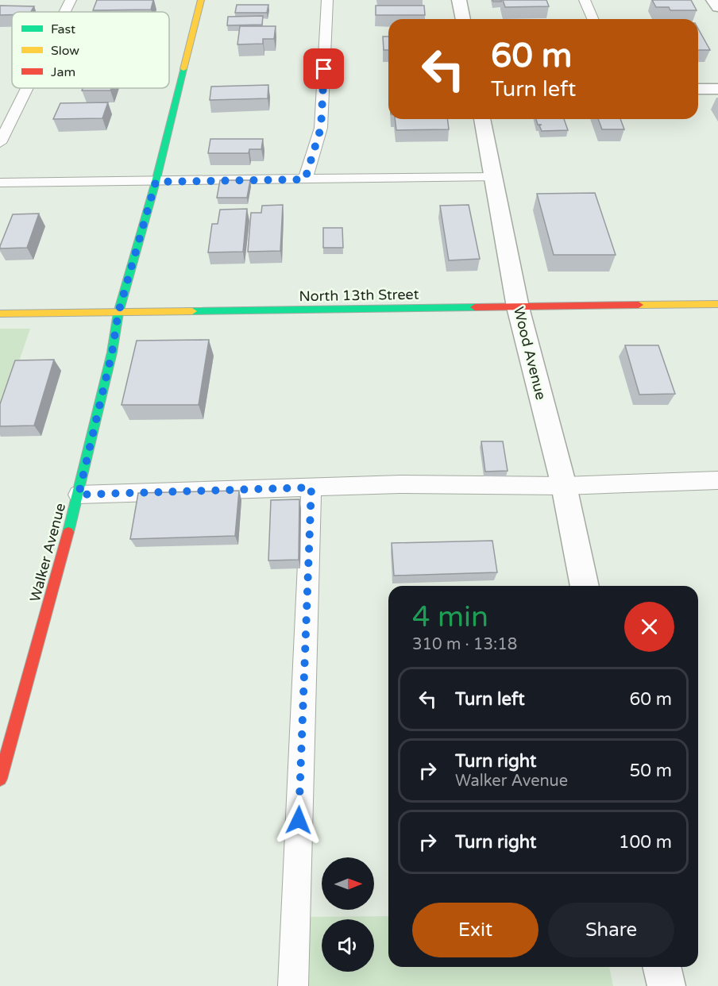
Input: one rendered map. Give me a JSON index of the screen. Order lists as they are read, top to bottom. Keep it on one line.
{"streets":{"street":["North 13th Street","Wood Avenue","Walker Avenue"]},"crossings":[["North 13th Street","Wood Avenue"],["North 13th Street","Walker Avenue"]],"legend":["Fast","Slow","Jam"],"north":"right","page":{"turn":["60 m","Turn left"],"heading":["4 min","310 m · 13:18"],"list":[{"name":"Turn left","value":"60 m"},{"name":"Turn right","note":"Walker Avenue","value":"50 m"},{"name":"Turn right","value":"100 m"}],"buttons":["Exit","Share"]}}
